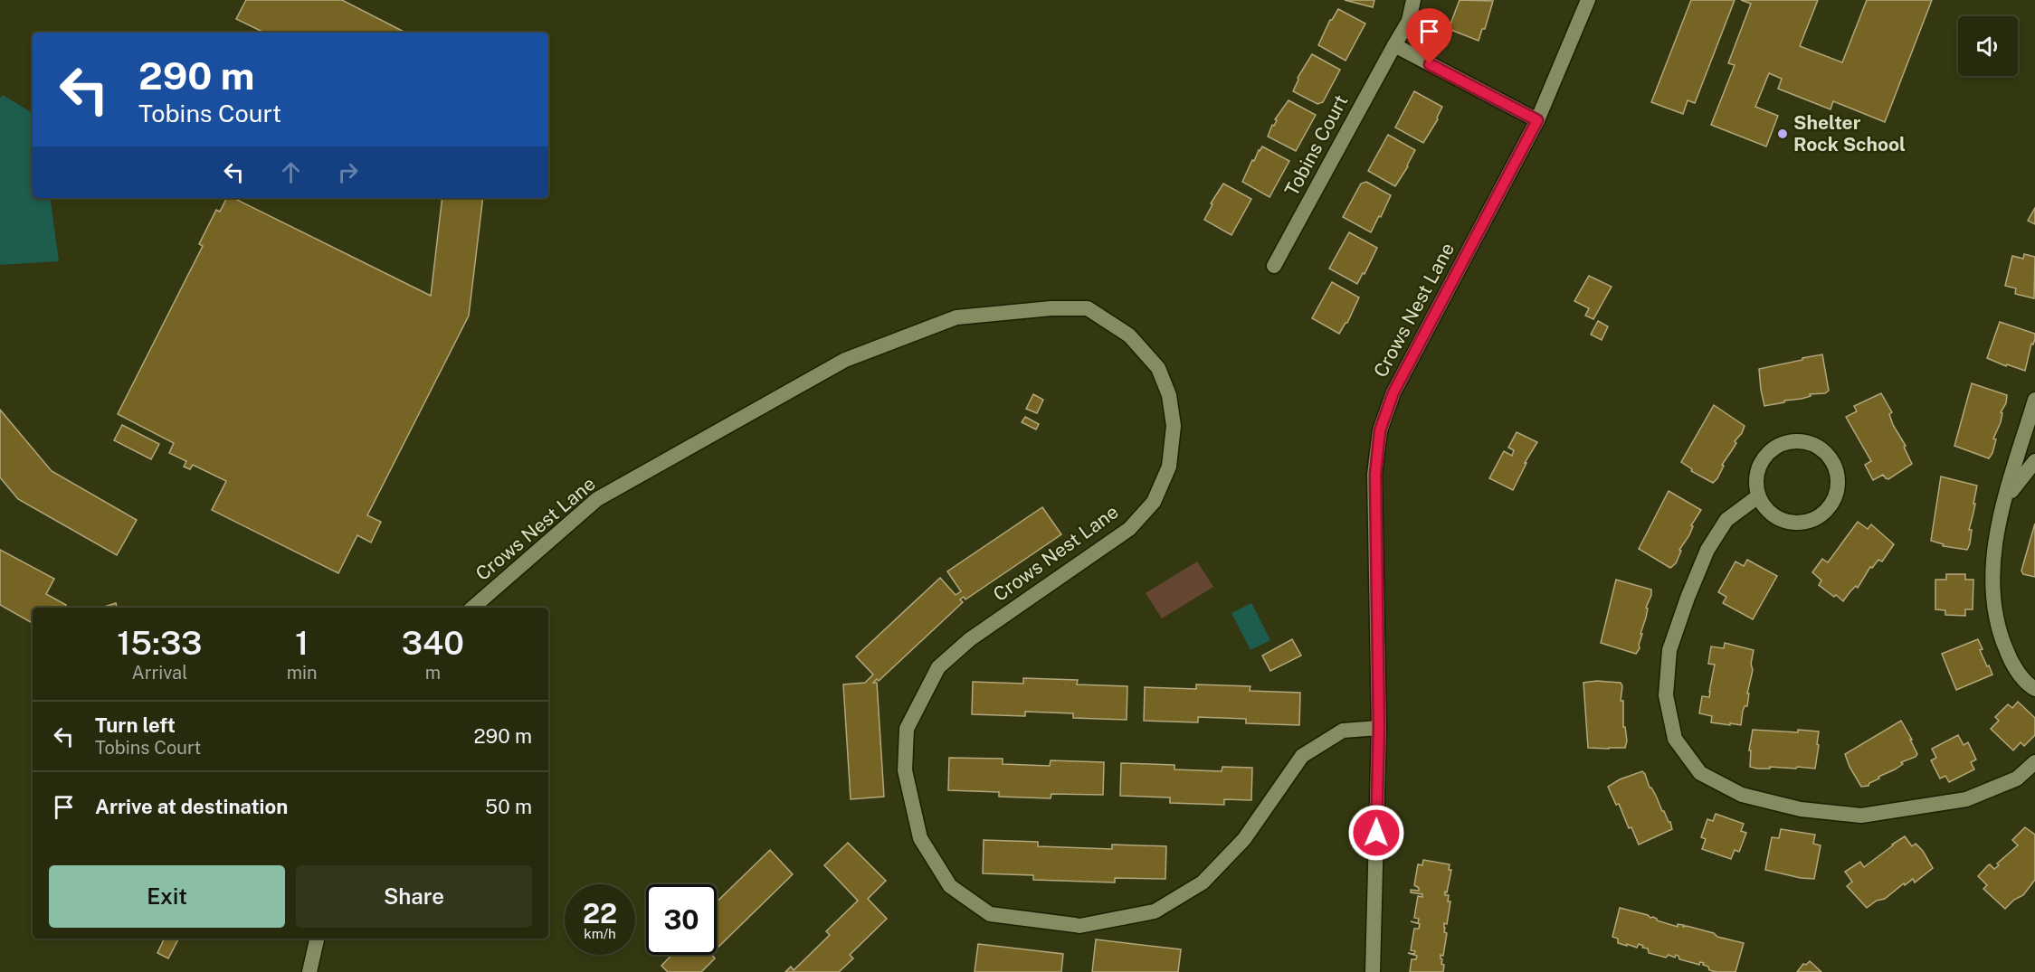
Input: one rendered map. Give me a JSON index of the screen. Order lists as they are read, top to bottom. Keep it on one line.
{"streets":{"street":["Tobins Court","Crows Nest Lane"]},"places":["Shelter Rock School"],"page":{"turn":["290 m","Tobins Court"],"eta":["15:33","Arrival","1","min","340","m"],"list":[{"name":"Turn left","note":"Tobins Court","value":"290 m"},{"name":"Arrive at destination","value":"50 m"}],"buttons":["Exit","Share"],"speed":"22 km/h","limit":"30"}}
